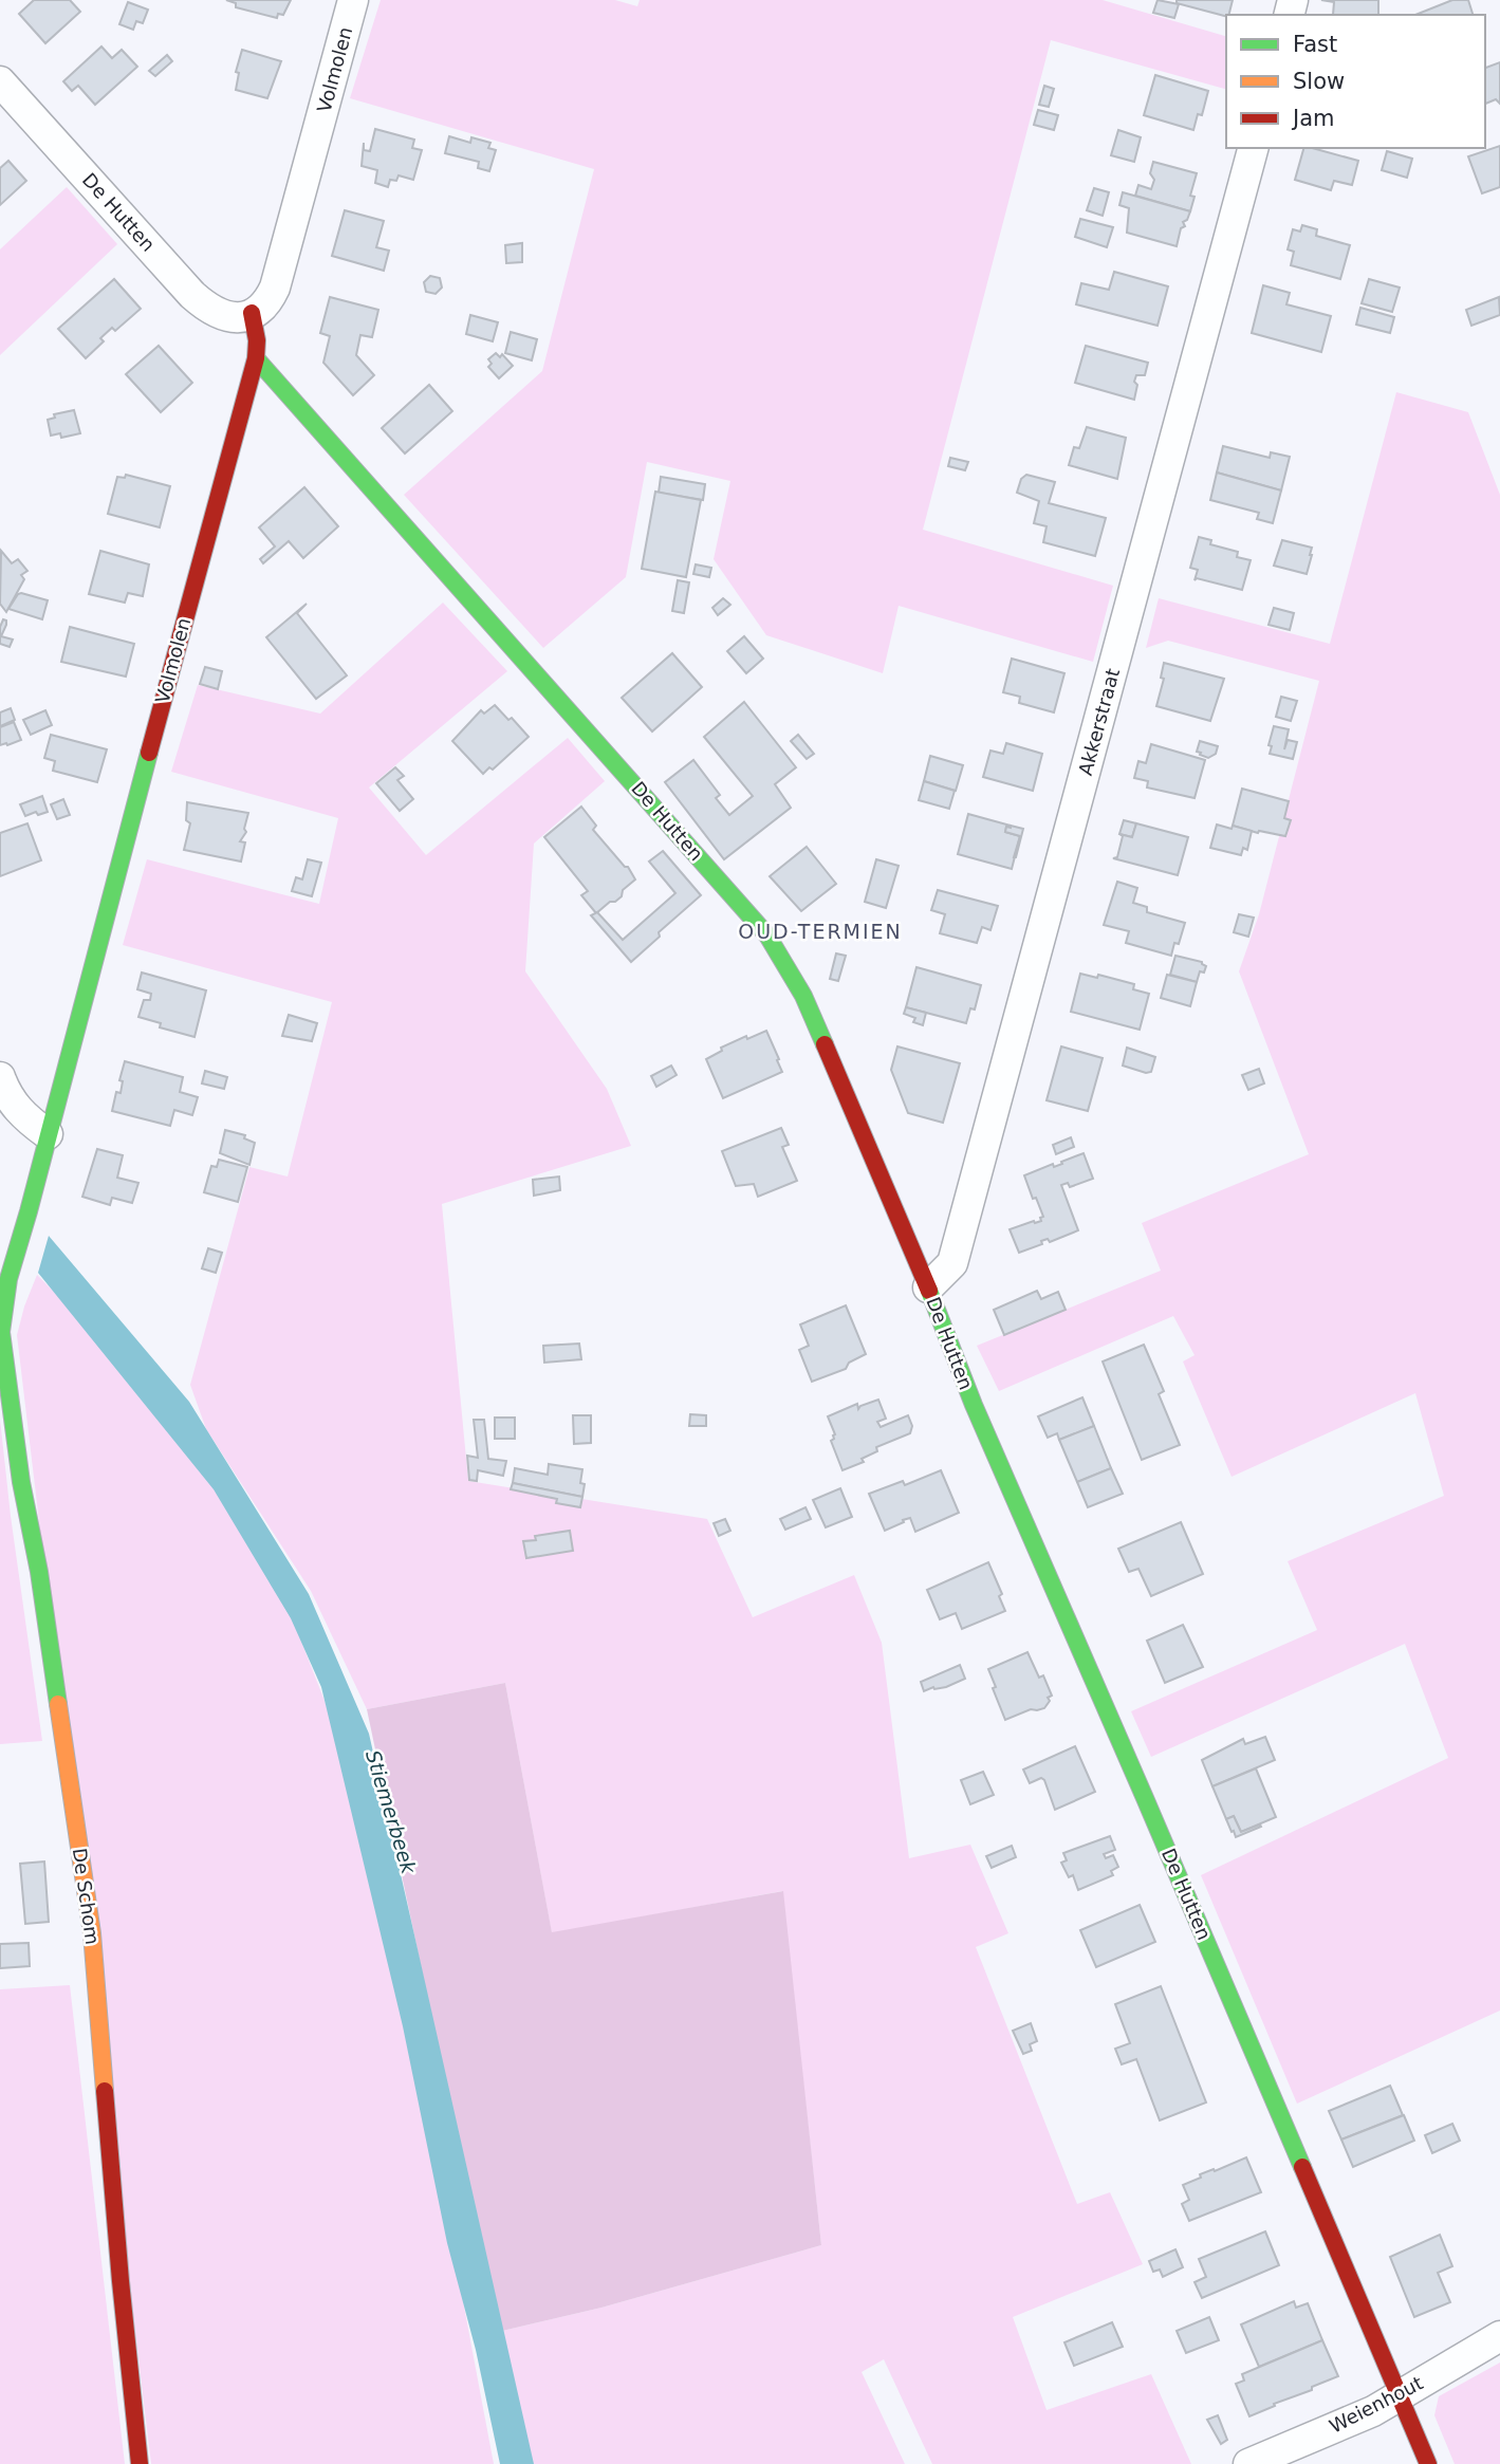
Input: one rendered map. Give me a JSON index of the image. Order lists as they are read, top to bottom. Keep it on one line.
{"streets":{"street":["Volmolen","De Hutten","Akkerstraat","De Schom","Weienhout"]},"crossings":[["Volmolen","De Hutten"],["Volmolen","De Schom"],["De Hutten","Akkerstraat"],["De Hutten","Weienhout"]],"districts":["OUD-TERMIEN"],"water":["Stiemerbeek"],"legend":["Fast","Slow","Jam"]}
